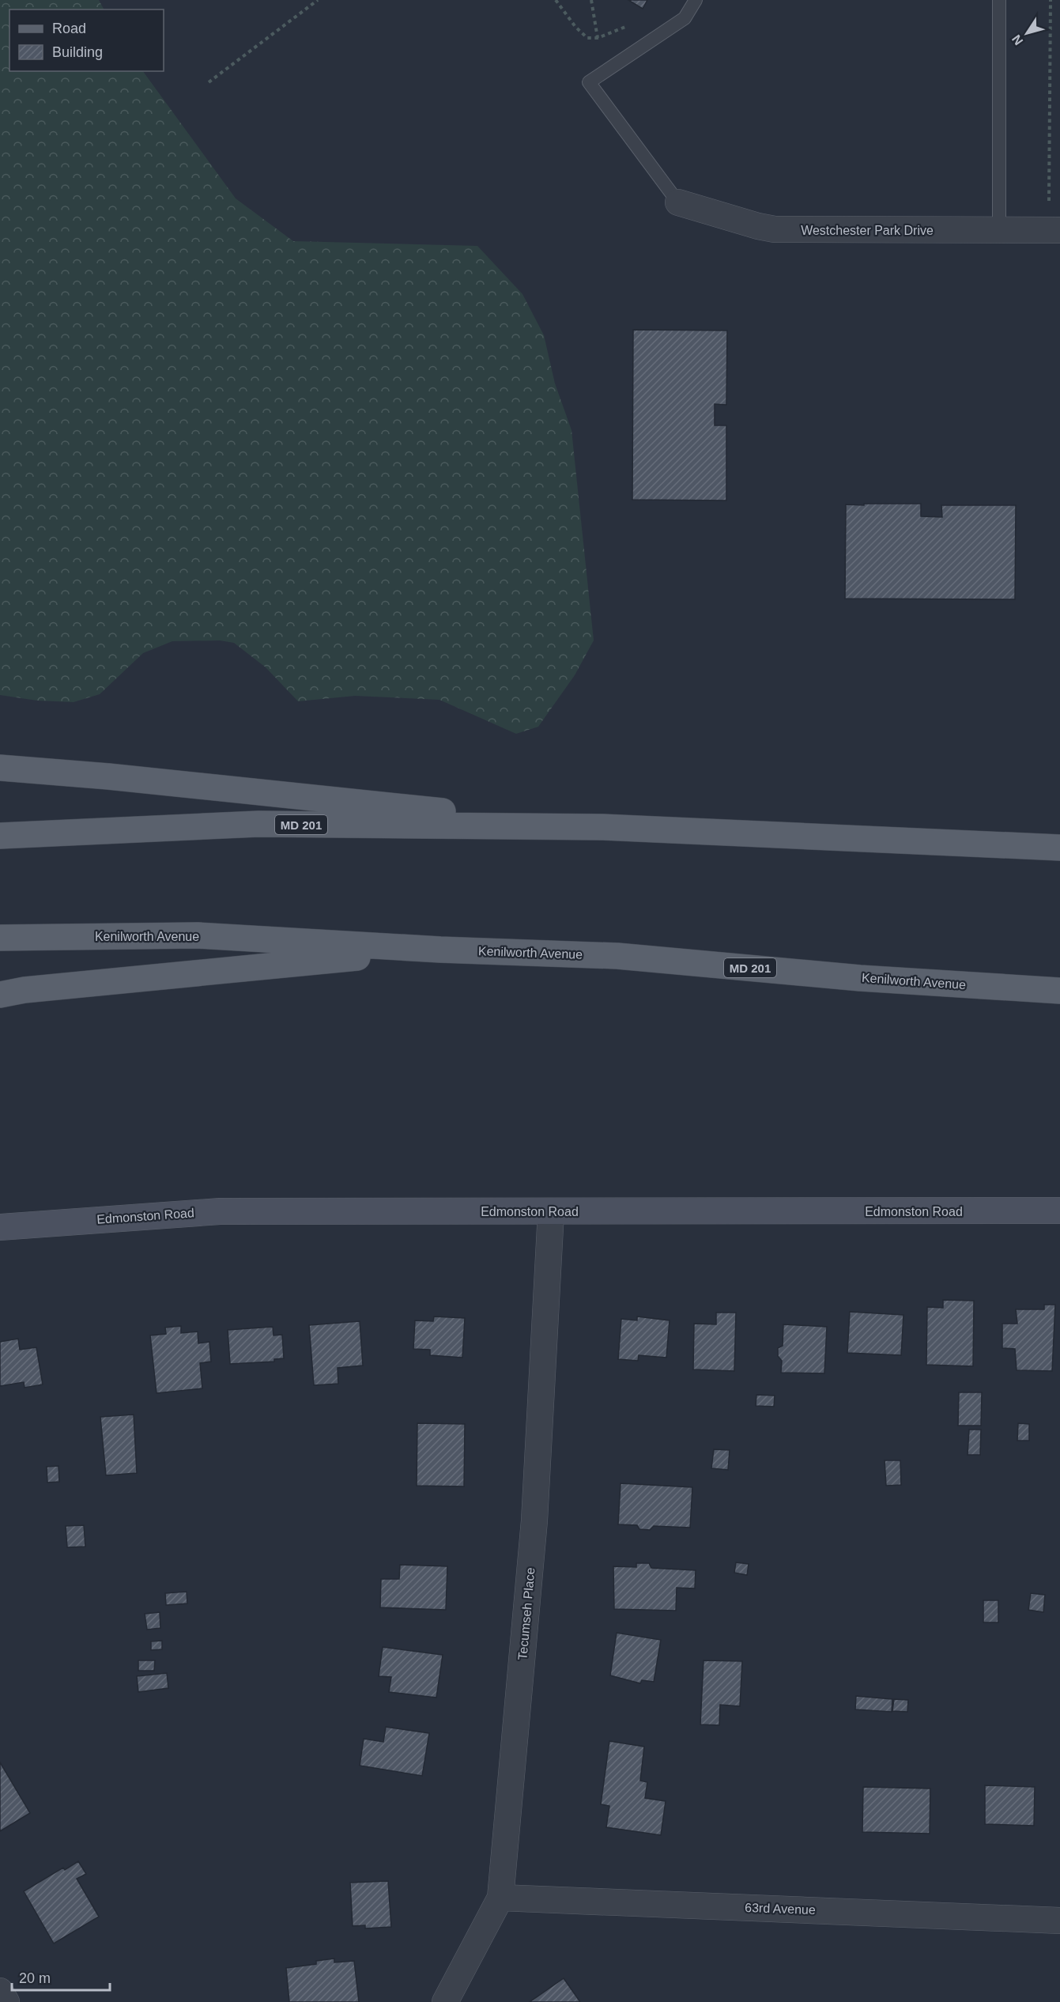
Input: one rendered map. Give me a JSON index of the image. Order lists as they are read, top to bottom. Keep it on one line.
{"streets":{"main road":["MD 201","Kenilworth Avenue"],"street":["Westchester Park Drive","Edmonston Road","Tecumseh Place","63rd Avenue"]},"crossings":[["Edmonston Road","Tecumseh Place"],["Tecumseh Place","63rd Avenue"]],"legend":["Road","Building"],"scale_bar":"20 m","north":"bottom left"}
